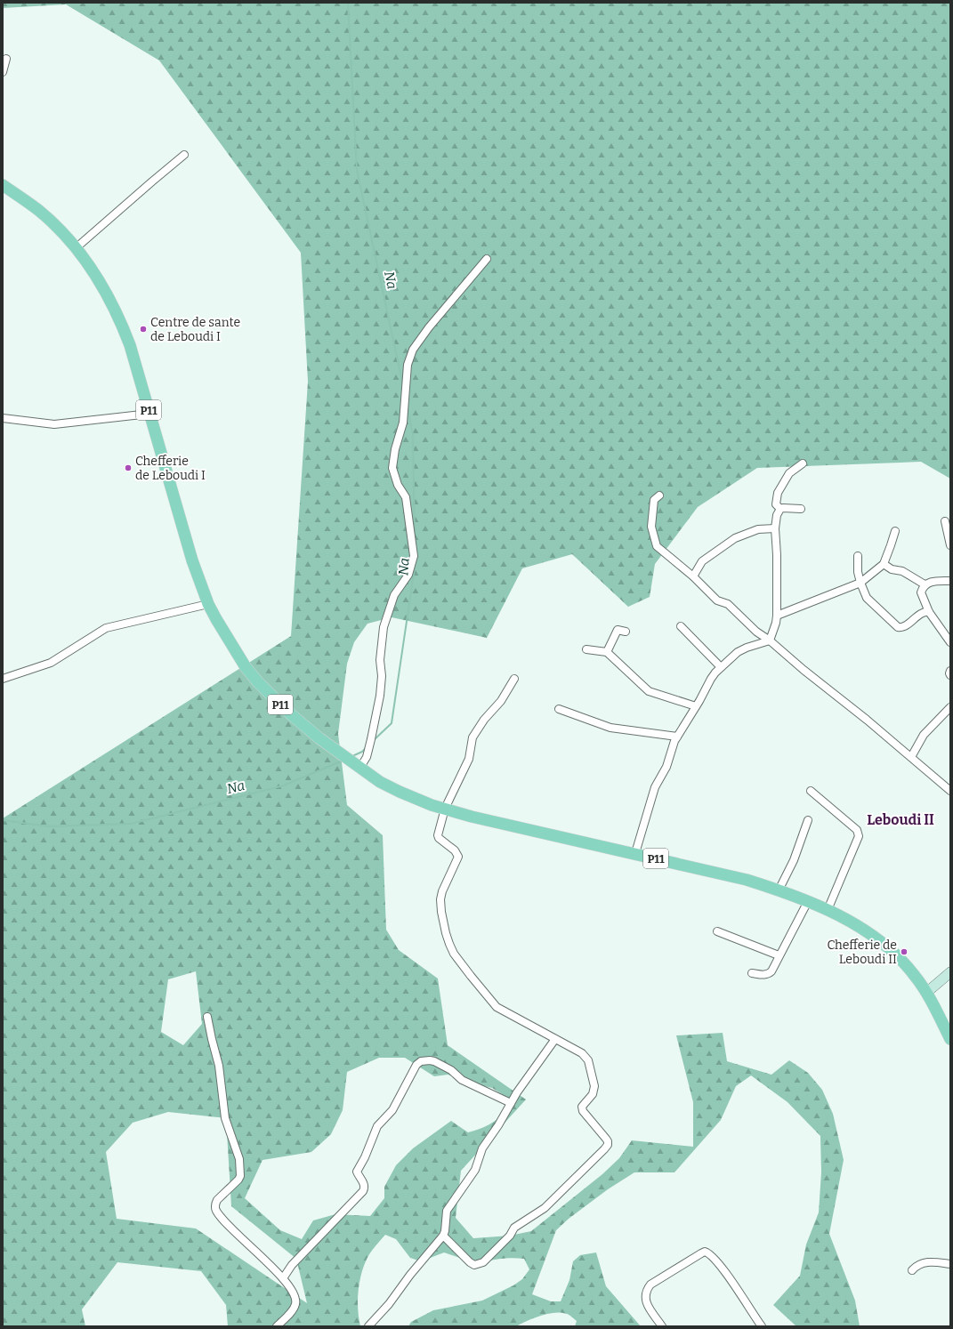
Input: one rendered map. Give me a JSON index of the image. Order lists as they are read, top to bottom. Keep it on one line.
{"streets":{"main road":["P11"]},"districts":["Leboudi II"],"water":["Na"],"places":["Centre de sante de Leboudi I","Chefferie de Leboudi I","Chefferie de Leboudi II"]}
